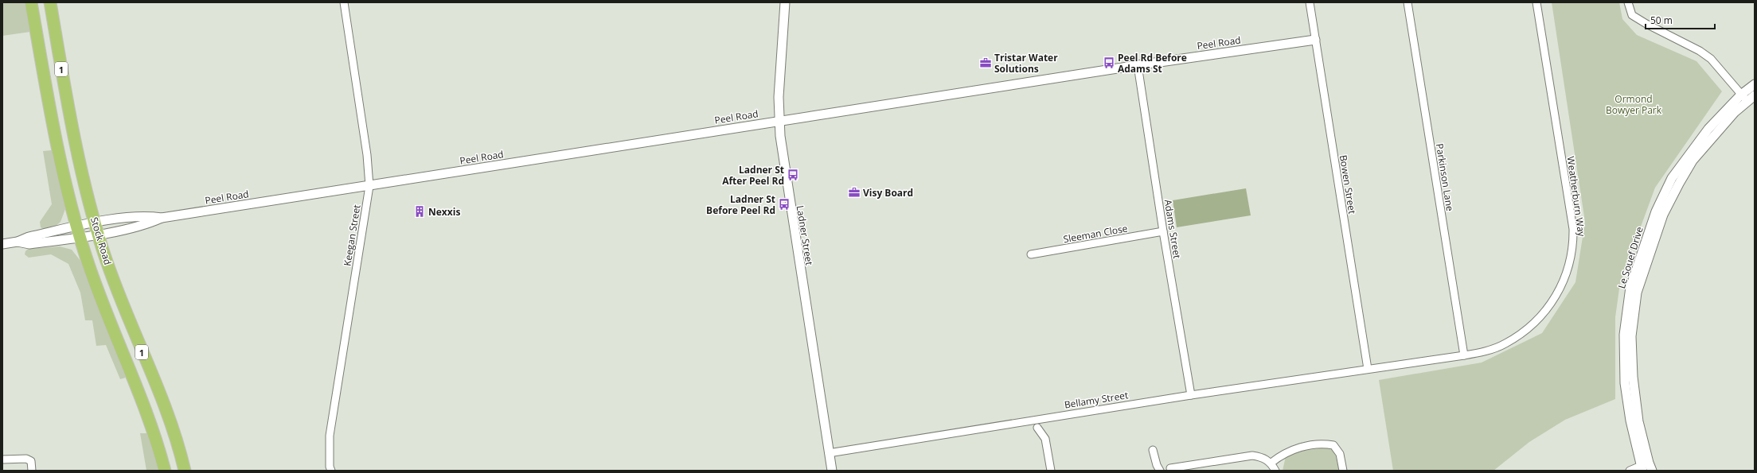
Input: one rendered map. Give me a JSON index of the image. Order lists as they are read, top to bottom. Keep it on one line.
{"streets":{"highway":["1","Stock Road"],"street":["Peel Road","Parkinson Lane","Bowen Street","Weatherburn Way","Adams Street","Sleeman Close","Keegan Street","Ladner Street","Le Souef Drive","Bellamy Street"]},"crossings":[["Peel Road","Bowen Street"],["Peel Road","Adams Street"],["Peel Road","Keegan Street"],["Peel Road","Ladner Street"],["Peel Road","Stock Road"],["Parkinson Lane","Weatherburn Way"],["Bowen Street","Weatherburn Way"],["Bowen Street","Bellamy Street"],["Weatherburn Way","Bellamy Street"],["Adams Street","Sleeman Close"],["Adams Street","Bellamy Street"],["Ladner Street","Bellamy Street"]],"parks":["Ormond Bowyer Park"],"places":{"office":["Tristar Water Solutions","Visy Board"],"bus stop":["Peel Rd Before Adams St","Ladner St After Peel Rd","Ladner St Before Peel Rd"],"building":["Nexxis"]},"scale_bar":"50 m"}
